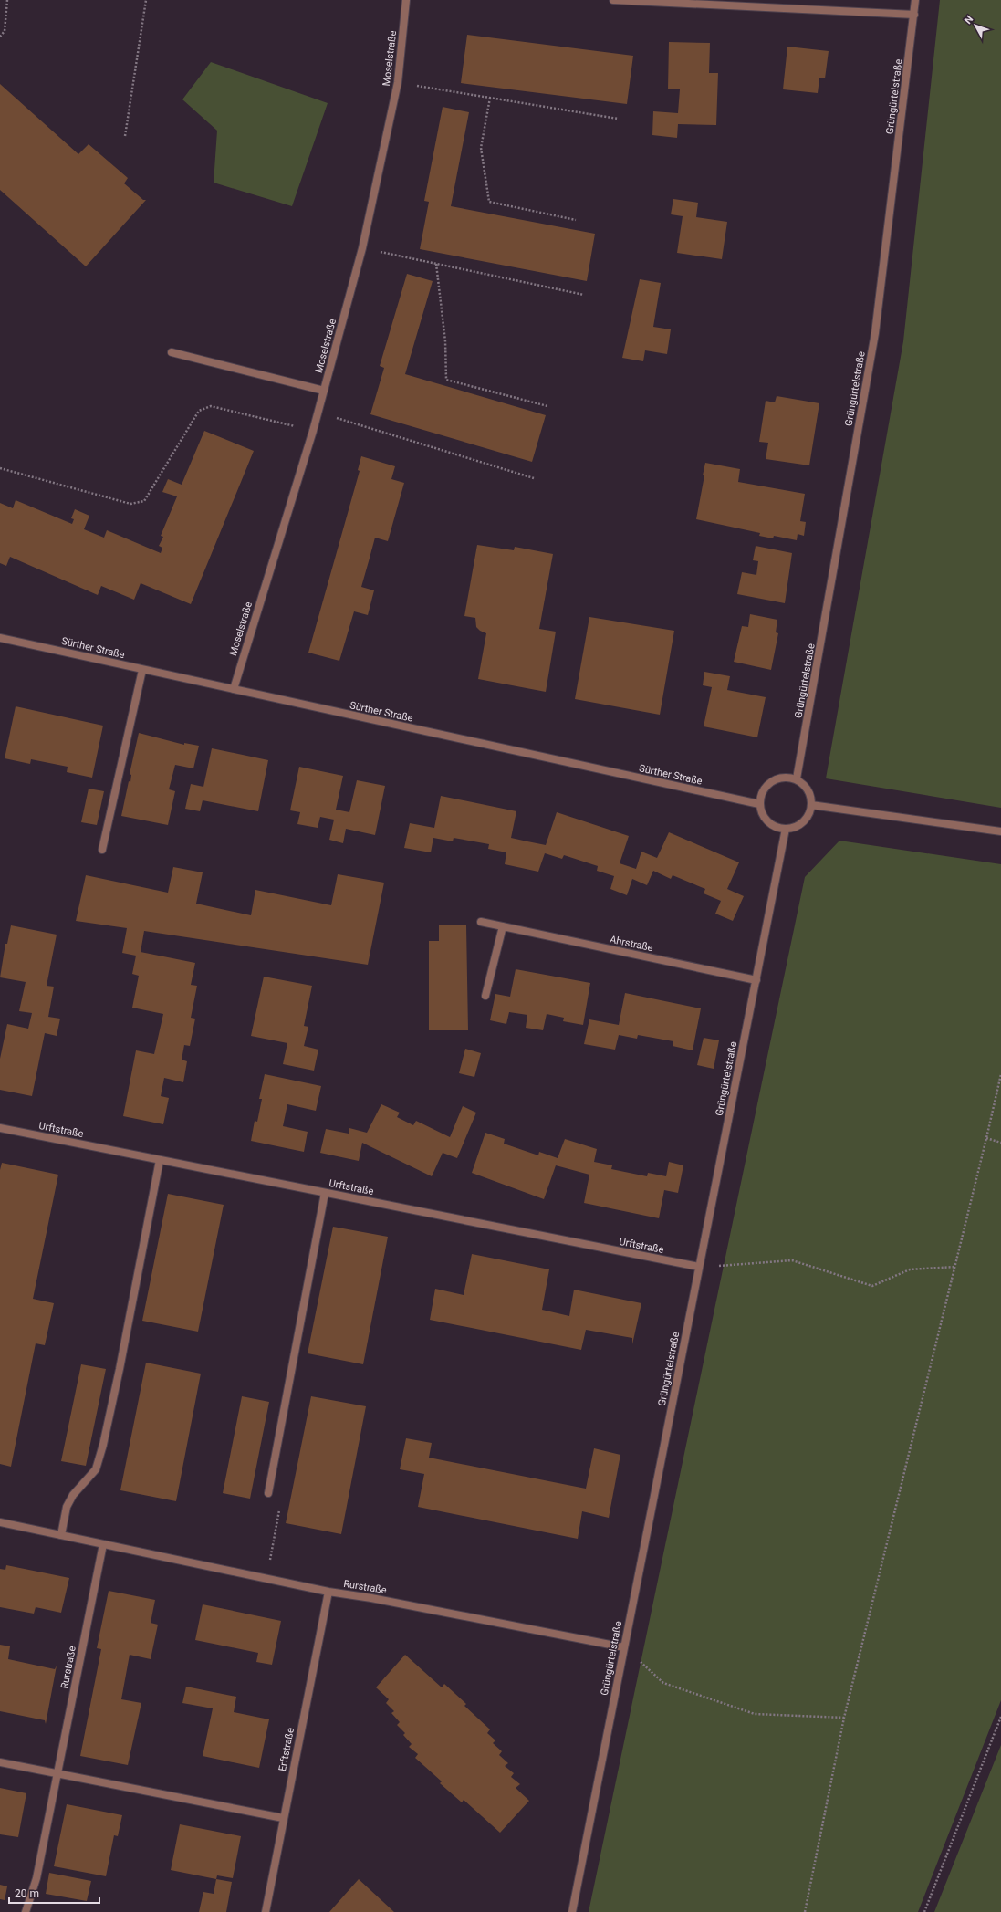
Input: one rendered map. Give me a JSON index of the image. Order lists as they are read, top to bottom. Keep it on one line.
{"streets":{"street":["Moselstraße","Grüngürtelstraße","Sürther Straße","Ahrstraße","Urftstraße","Rurstraße","Erftstraße"]},"crossings":[["Moselstraße","Sürther Straße"],["Grüngürtelstraße","Sürther Straße"],["Grüngürtelstraße","Ahrstraße"],["Grüngürtelstraße","Urftstraße"],["Grüngürtelstraße","Rurstraße"],["Rurstraße","Erftstraße"]],"scale_bar":"20 m","north":"top left"}
